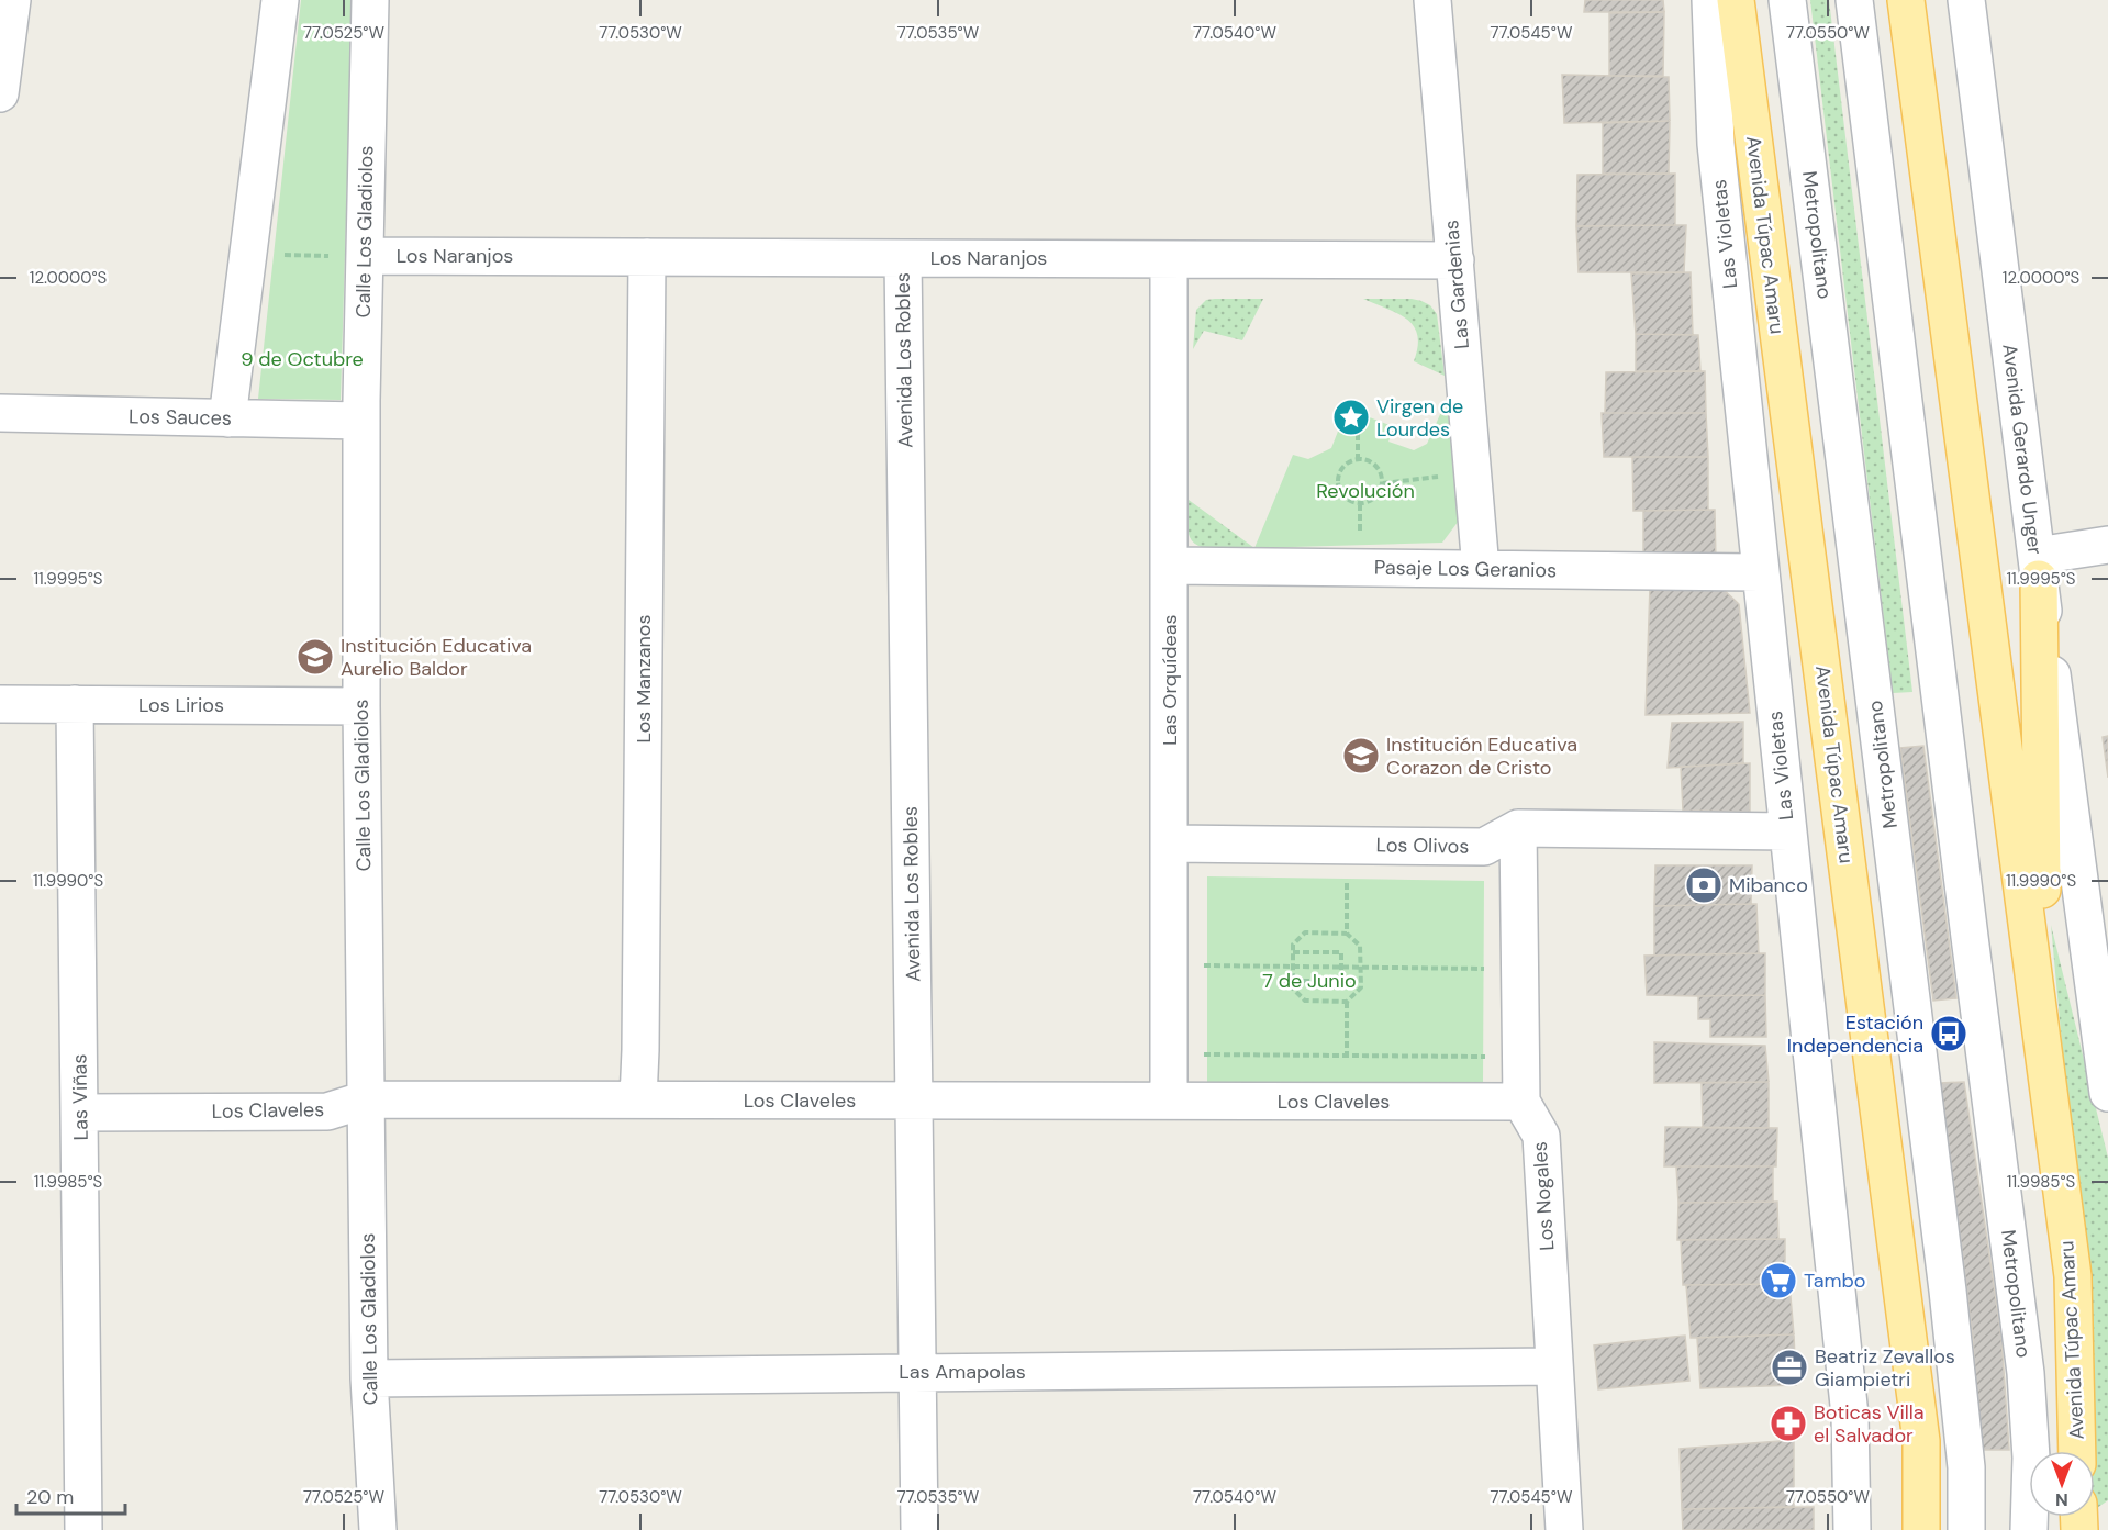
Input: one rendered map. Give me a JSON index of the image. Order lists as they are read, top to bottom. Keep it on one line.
{"streets":{"main road":["Avenida Túpac Amaru"],"street":["Calle Los Gladiolos","Las Violetas","Metropolitano","Los Naranjos","Las Gardenias","Avenida Los Robles","Los Sauces","Avenida Gerardo Unger","Pasaje Los Geranios","Los Manzanos","Las Orquídeas","Los Lirios","Los Olivos","Las Viñas","Los Claveles","Los Nogales","Las Amapolas"]},"crossings":[["Calle Los Gladiolos","Los Naranjos"],["Calle Los Gladiolos","Los Sauces"],["Calle Los Gladiolos","Los Lirios"],["Calle Los Gladiolos","Los Claveles"],["Calle Los Gladiolos","Las Amapolas"],["Las Violetas","Pasaje Los Geranios"],["Las Violetas","Los Olivos"],["Los Naranjos","Las Gardenias"],["Los Naranjos","Avenida Los Robles"],["Los Naranjos","Los Manzanos"],["Los Naranjos","Las Orquídeas"],["Las Gardenias","Pasaje Los Geranios"],["Avenida Los Robles","Los Claveles"],["Avenida Los Robles","Las Amapolas"],["Pasaje Los Geranios","Las Orquídeas"],["Los Manzanos","Los Claveles"],["Las Orquídeas","Los Olivos"],["Las Orquídeas","Los Claveles"],["Los Lirios","Las Viñas"],["Las Viñas","Los Claveles"],["Los Claveles","Los Nogales"],["Los Nogales","Las Amapolas"]],"parks":["9 de Octubre","Revolución","7 de Junio"],"places":{"place":["Virgen de Lourdes"],"school or university":["Institución Educativa Aurelio Baldor","Institución Educativa Corazon de Cristo"],"bank":["Mibanco"],"bus stop":["Estación Independencia"],"supermarket":["Tambo"],"office":["Beatriz Zevallos Giampietri"],"pharmacy":["Boticas Villa el Salvador"]},"scale_bar":"20 m","north":"bottom","coordinates":["77.0525°W","77.0530°W","77.0535°W","77.0540°W","77.0545°W","77.0550°W","12.0000°S","11.9995°S","11.9990°S","11.9985°S"]}
